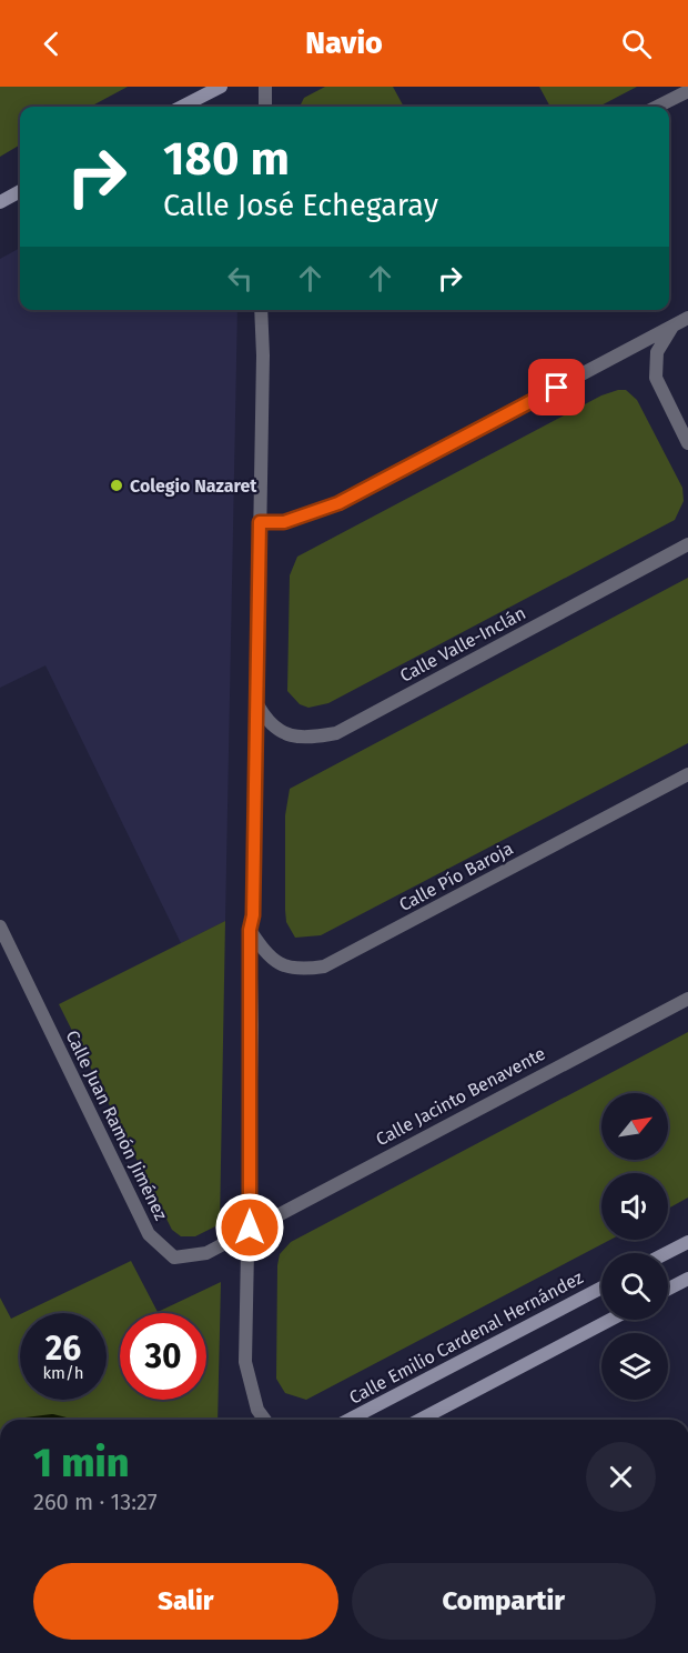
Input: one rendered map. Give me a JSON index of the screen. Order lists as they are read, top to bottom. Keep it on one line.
{"streets":{"main road":["Calle Emilio Cardenal Hernández"],"street":["Calle Valle-Inclán","Calle Pío Baroja","Calle Jacinto Benavente","Calle Juan Ramón Jiménez"]},"crossings":[["Calle Jacinto Benavente","Calle Juan Ramón Jiménez"]],"places":["Colegio Nazaret"],"north":"top right","page":{"header":"Navio","turn":["180 m","Calle José Echegaray"],"speed":"26 km/h","limit":"30","heading":["1 min","260 m · 13:27"],"buttons":["Salir","Compartir"]}}
